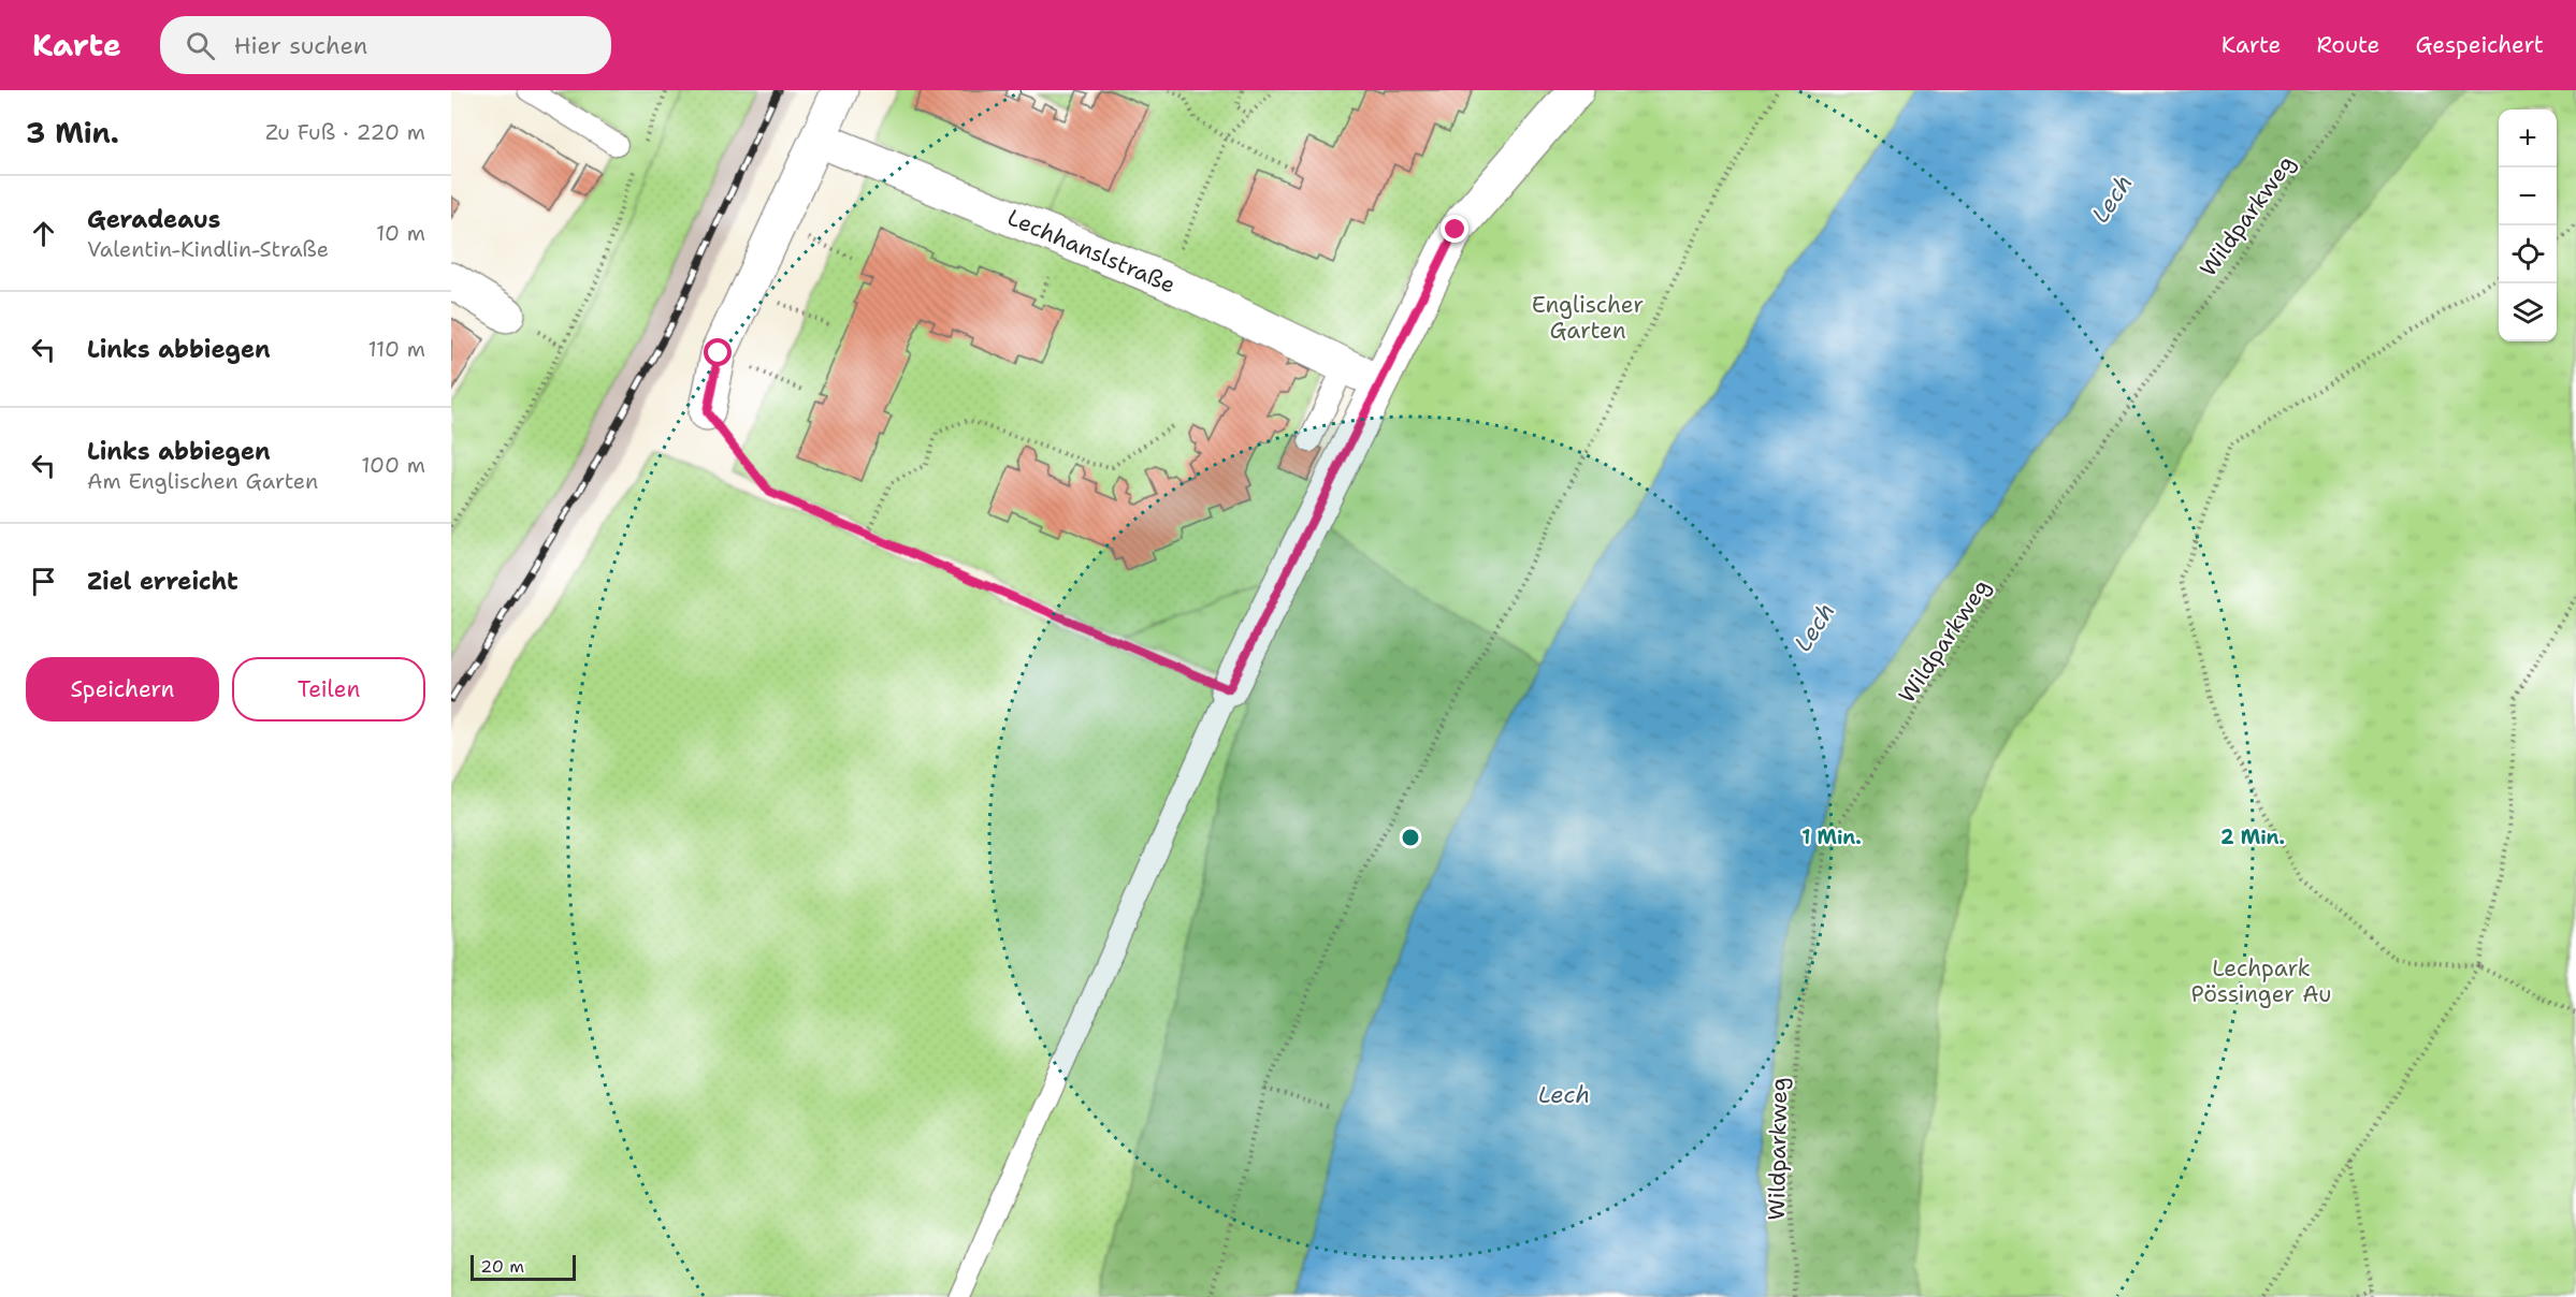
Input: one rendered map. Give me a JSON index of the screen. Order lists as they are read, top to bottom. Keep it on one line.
{"streets":{"street":["Lechhanslstraße"],"path":["Wildparkweg"]},"water":["Lech"],"parks":["Englischer Garten","Lechpark Pössinger Au"],"scale_bar":"20 m","page":{"header":"Karte","search":"Hier suchen","nav":["Karte","Route","Gespeichert"],"heading":["3 Min.","Zu Fuß · 220 m"],"map_buttons":["+","−"],"list":[["Geradeaus","Valentin-Kindlin-Straße","10 m"],["Links abbiegen","110 m"],["Links abbiegen","Am Englischen Garten","100 m"],"Ziel erreicht"],"buttons":["Speichern","Teilen"],"scale":"20 m"},"rings":["1 Min.","2 Min."]}
